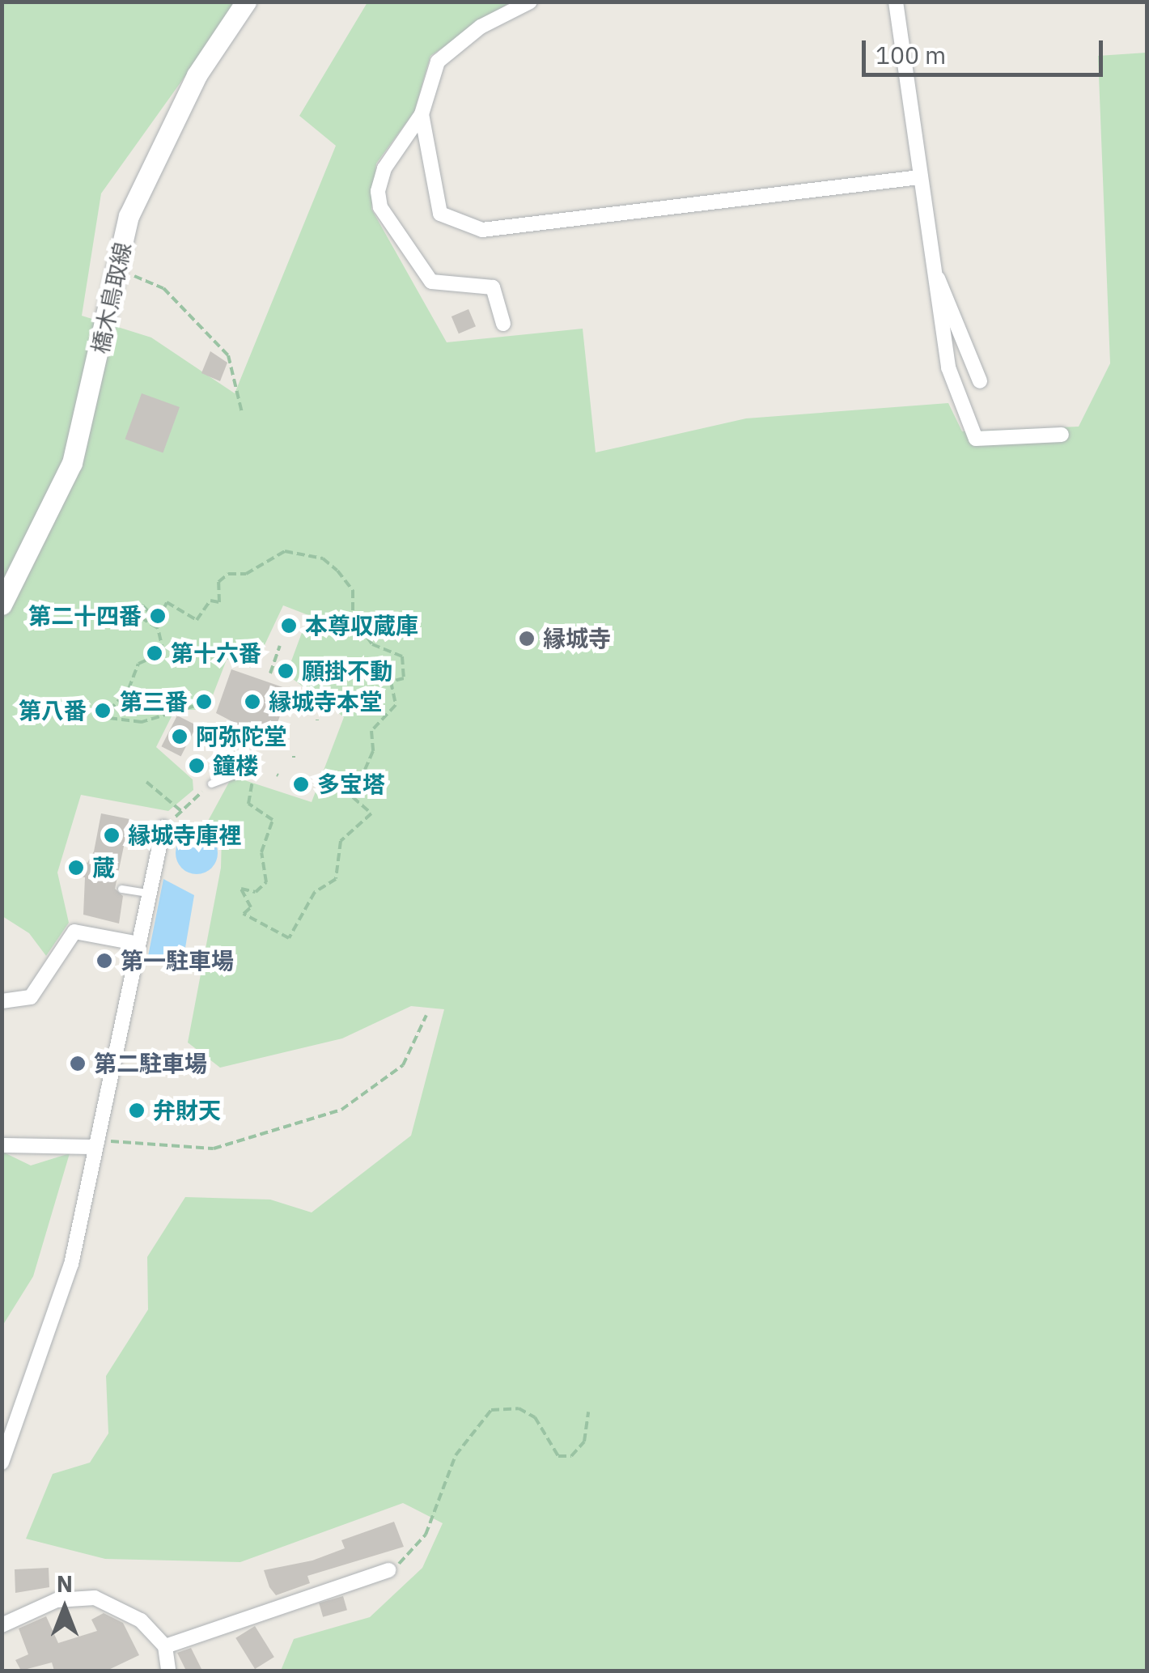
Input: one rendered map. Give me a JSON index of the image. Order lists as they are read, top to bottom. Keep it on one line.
{"streets":{"main road":["橋木鳥取線"]},"places":["第二十四番","本尊収蔵庫","縁城寺","第十六番","願掛不動","第三番","縁城寺本堂","第八番","阿弥陀堂","鐘楼","多宝塔","縁城寺庫裡","蔵","第一駐車場","第二駐車場","弁財天"],"scale_bar":"100 m","north":"top"}
